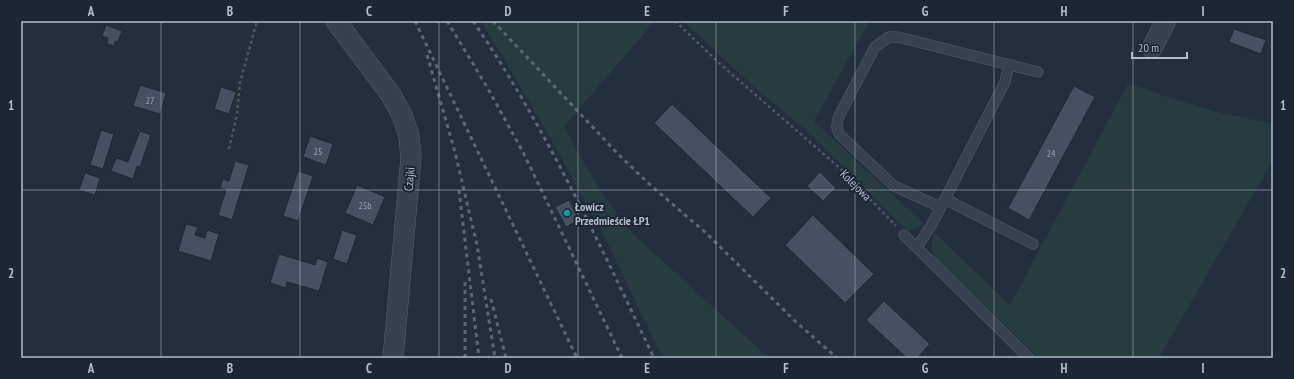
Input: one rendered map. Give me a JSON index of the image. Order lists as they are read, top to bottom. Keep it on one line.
{"streets":{"street":["Czajki"],"path":["Kolejowa"]},"places":["Łowicz Przedmieście ŁP1"],"house_numbers":["27","25","24","25b"],"scale_bar":"20 m","grid":{"columns":["A","B","C","D","E","F","G","H","I"],"rows":["1","2"]}}
